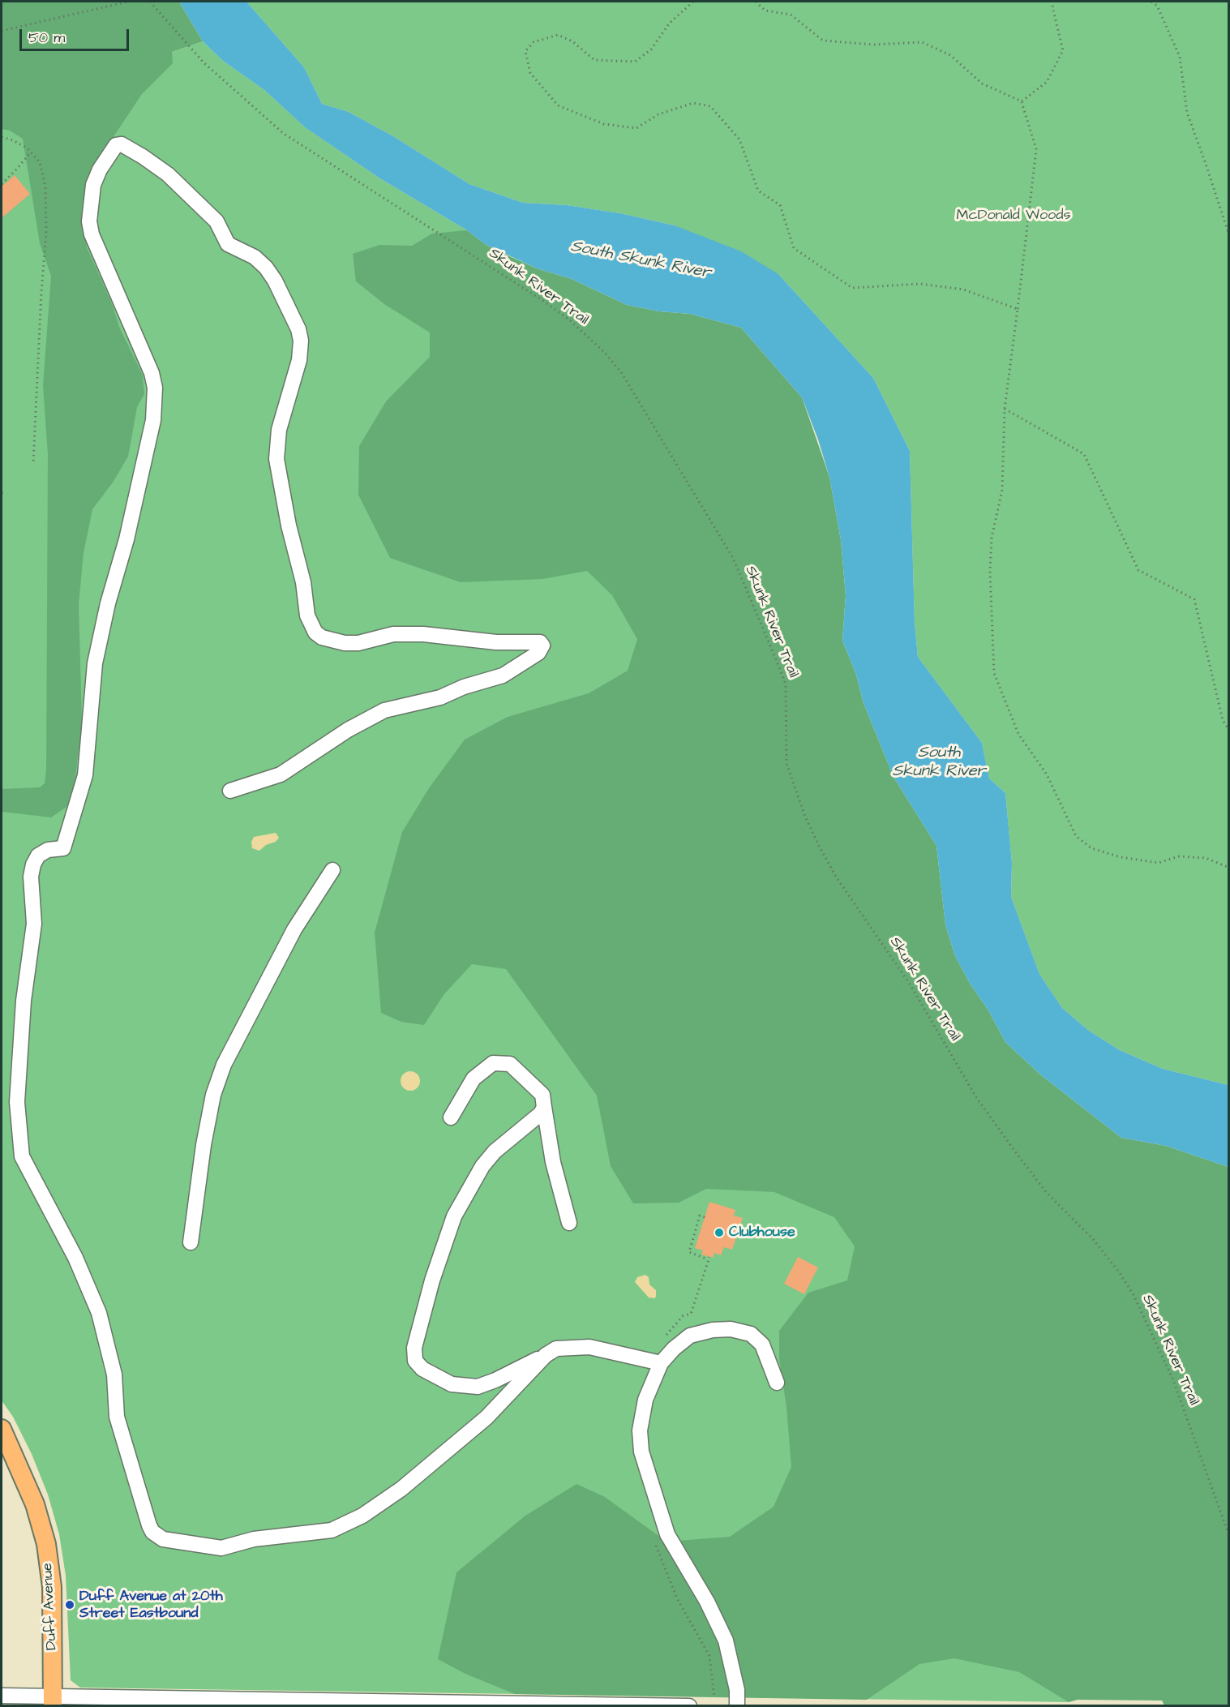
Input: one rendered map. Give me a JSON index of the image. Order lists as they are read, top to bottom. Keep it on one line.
{"streets":{"main road":["Duff Avenue"],"path":["Skunk River Trail"]},"water":["South Skunk River"],"parks":["McDonald Woods"],"places":["Clubhouse","Duff Avenue at 20th Street Eastbound"],"scale_bar":"50 m"}
